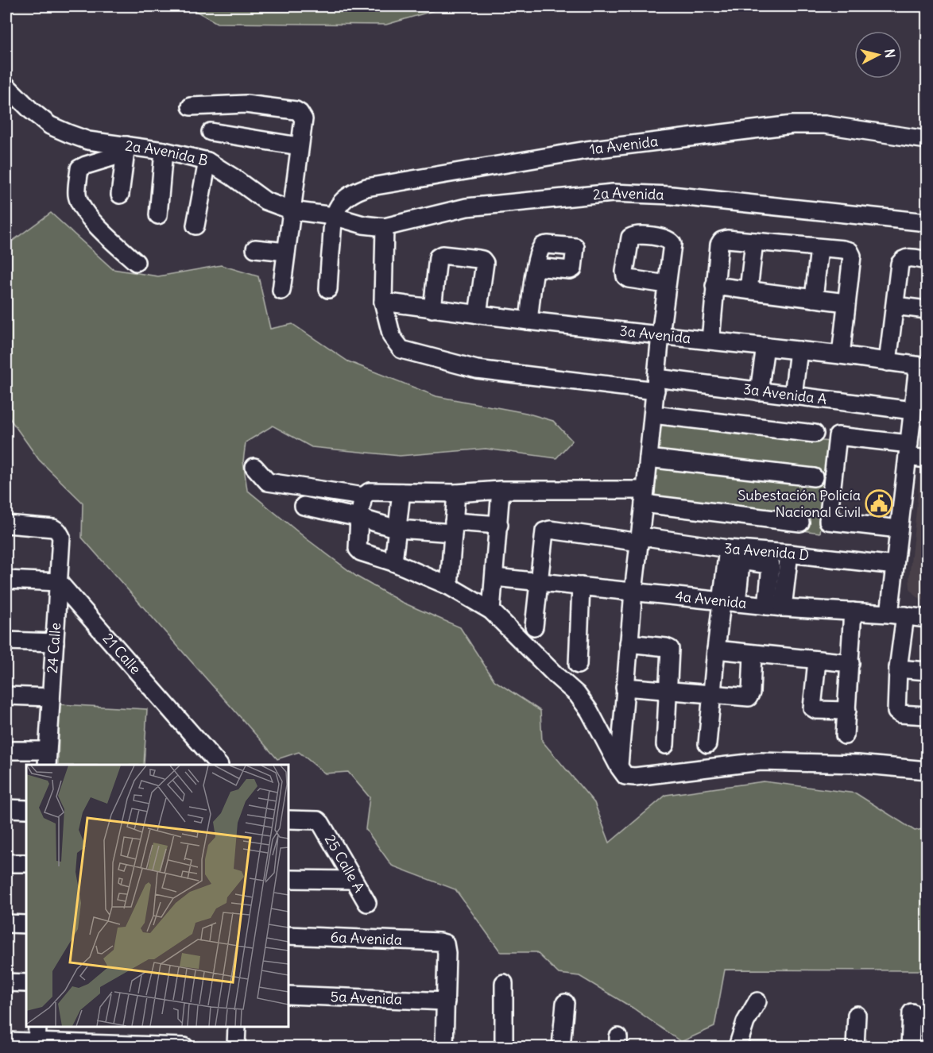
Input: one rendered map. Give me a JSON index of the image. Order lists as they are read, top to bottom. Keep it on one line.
{"streets":{"street":["1a Avenida","2a Avenida B","2a Avenida","3a Avenida","3a Avenida A","3a Avenida D","4a Avenida","24 Calle","21 Calle","25 Calle A","6a Avenida","5a Avenida"]},"crossings":[["1a Avenida","2a Avenida B"],["1a Avenida","2a Avenida"],["2a Avenida B","2a Avenida"],["2a Avenida","3a Avenida A"],["3a Avenida","3a Avenida A"],["3a Avenida D","4a Avenida"],["24 Calle","21 Calle"],["6a Avenida","5a Avenida"]],"places":{"public building":["Subestación Policía Nacional Civil"]},"north":"right"}
